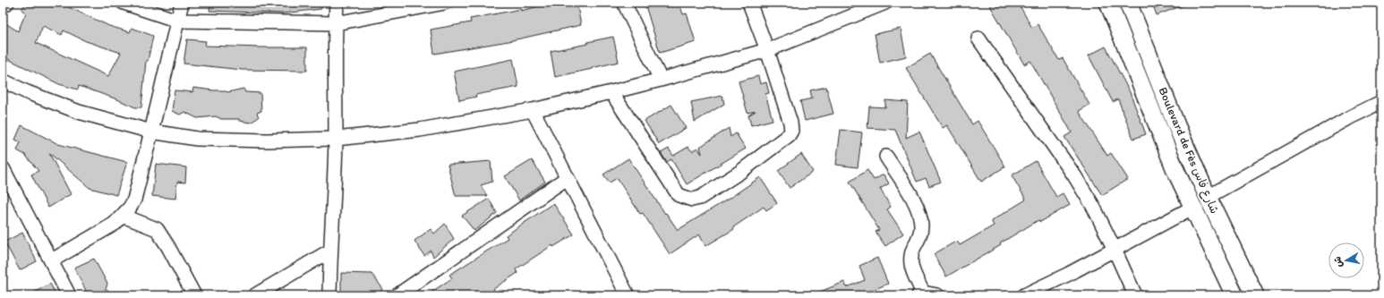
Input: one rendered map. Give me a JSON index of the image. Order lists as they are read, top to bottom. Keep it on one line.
{"streets":{"main road":["Boulevard de Fès شارع فاس"]},"north":"left"}
